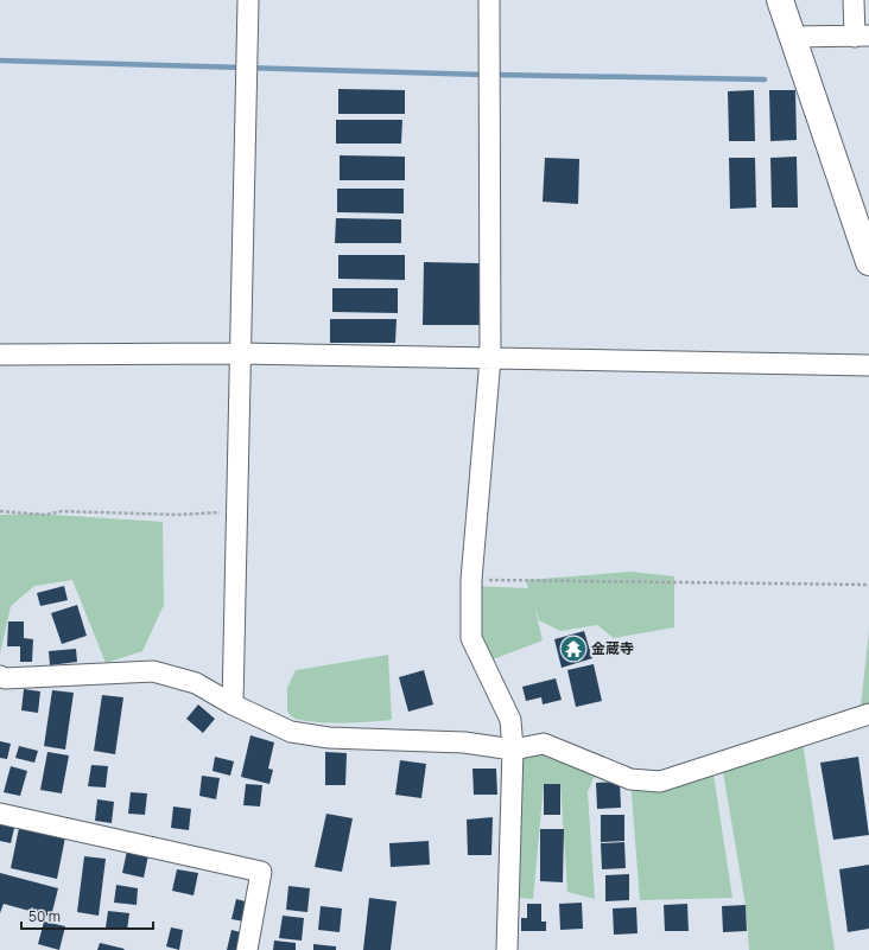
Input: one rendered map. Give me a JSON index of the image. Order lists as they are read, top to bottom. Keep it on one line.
{"places":{"temple":["金蔵寺"]},"scale_bar":"50 m"}
